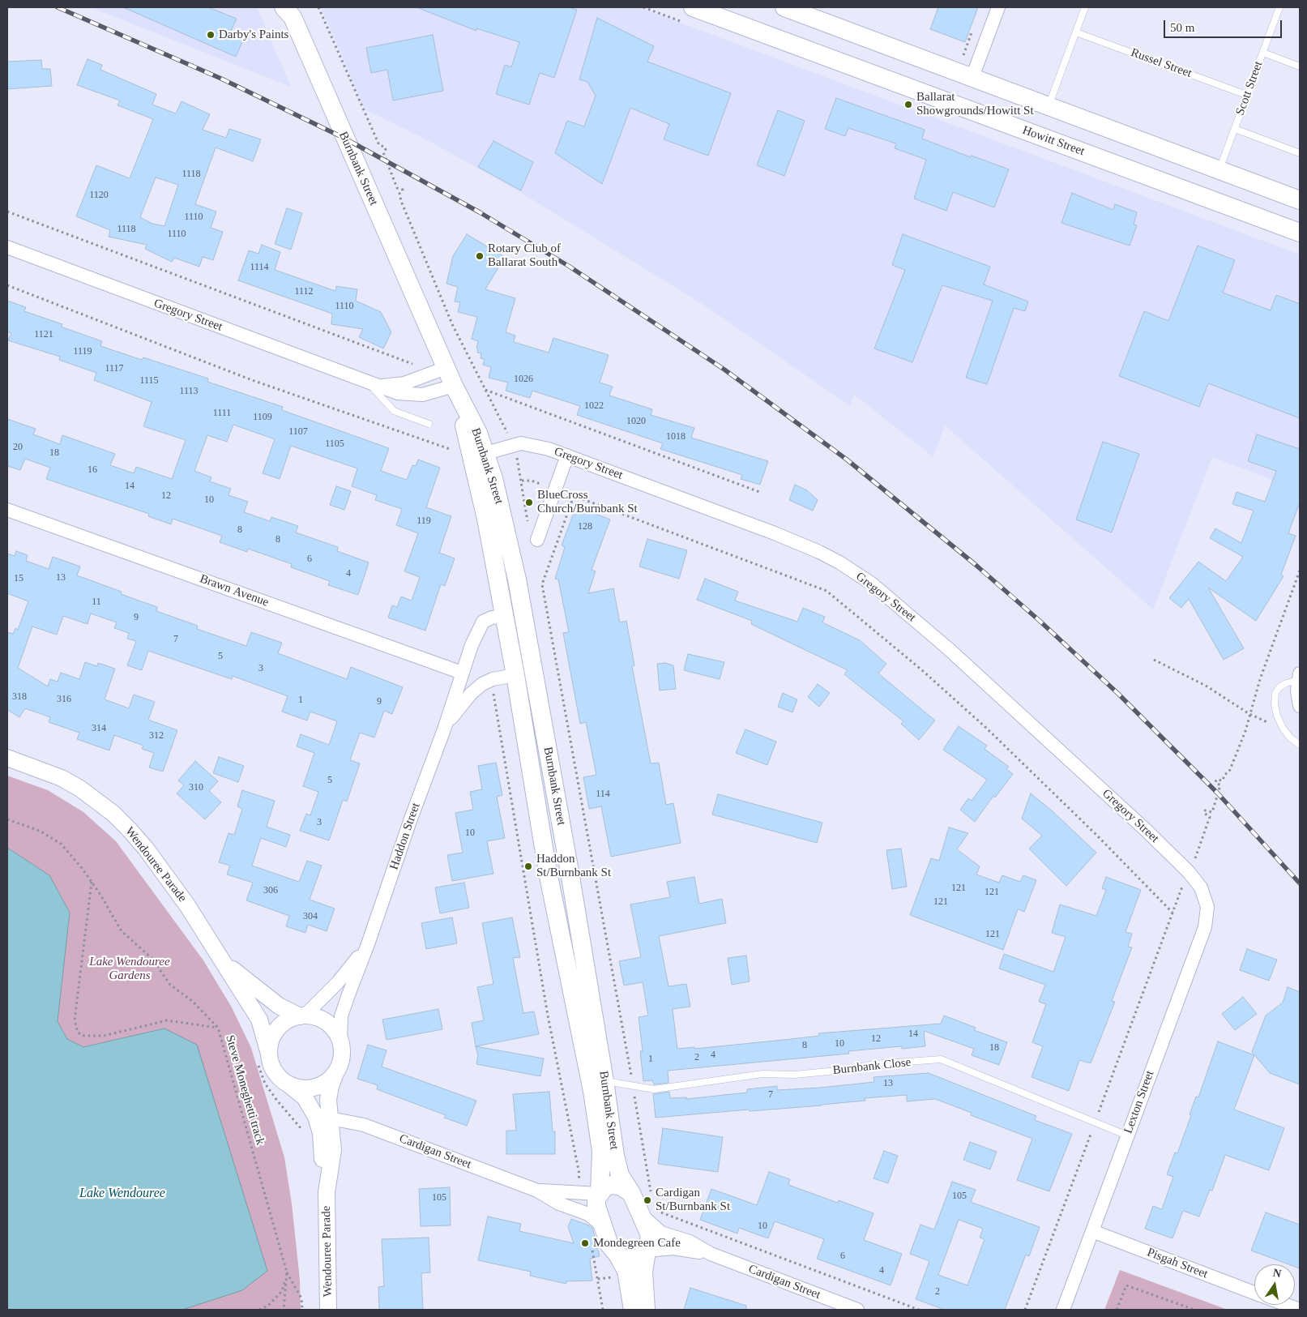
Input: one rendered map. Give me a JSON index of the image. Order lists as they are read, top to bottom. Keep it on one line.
{"streets":{"main road":["Howitt Street","Burnbank Street"],"street":["Gregory Street","Brawn Avenue","Haddon Street","Wendouree Parade","Lexton Street","Cardigan Street","Pisgah Street"],"lane":["Russel Street","Scott Street","Burnbank Close"],"path":["Steve Moneghetti track"]},"crossings":[["Russel Street","Scott Street"],["Burnbank Street","Gregory Street"],["Burnbank Street","Haddon Street"],["Burnbank Street","Burnbank Close"],["Burnbank Street","Cardigan Street"],["Gregory Street","Lexton Street"],["Brawn Avenue","Haddon Street"],["Haddon Street","Wendouree Parade"],["Wendouree Parade","Cardigan Street"],["Burnbank Close","Lexton Street"],["Lexton Street","Pisgah Street"]],"water":["Lake Wendouree"],"parks":["Lake Wendouree Gardens"],"places":["Darby's Paints","Ballarat Showgrounds/Howitt St","Rotary Club of Ballarat South","BlueCross Church/Burnbank St","Haddon St/Burnbank St","Cardigan St/Burnbank St","Mondegreen Cafe"],"house_numbers":["1118","1120","1110","1118","1110","1114","1112","1110","1121","1119","1117","1026","1115","1113","1022","1111","1109","1020","1107","1018","1105","20","18","16","14","12","10","119","128","8","8","6","4","13","15","11","9","7","5","3","318","316","1","9","314","312","5","310","114","3","10","121","306","121","121","304","121","14","12","10","8","18","4","2","1","13","7","105","105","10","6","4","2"],"scale_bar":"50 m","north":"top"}
